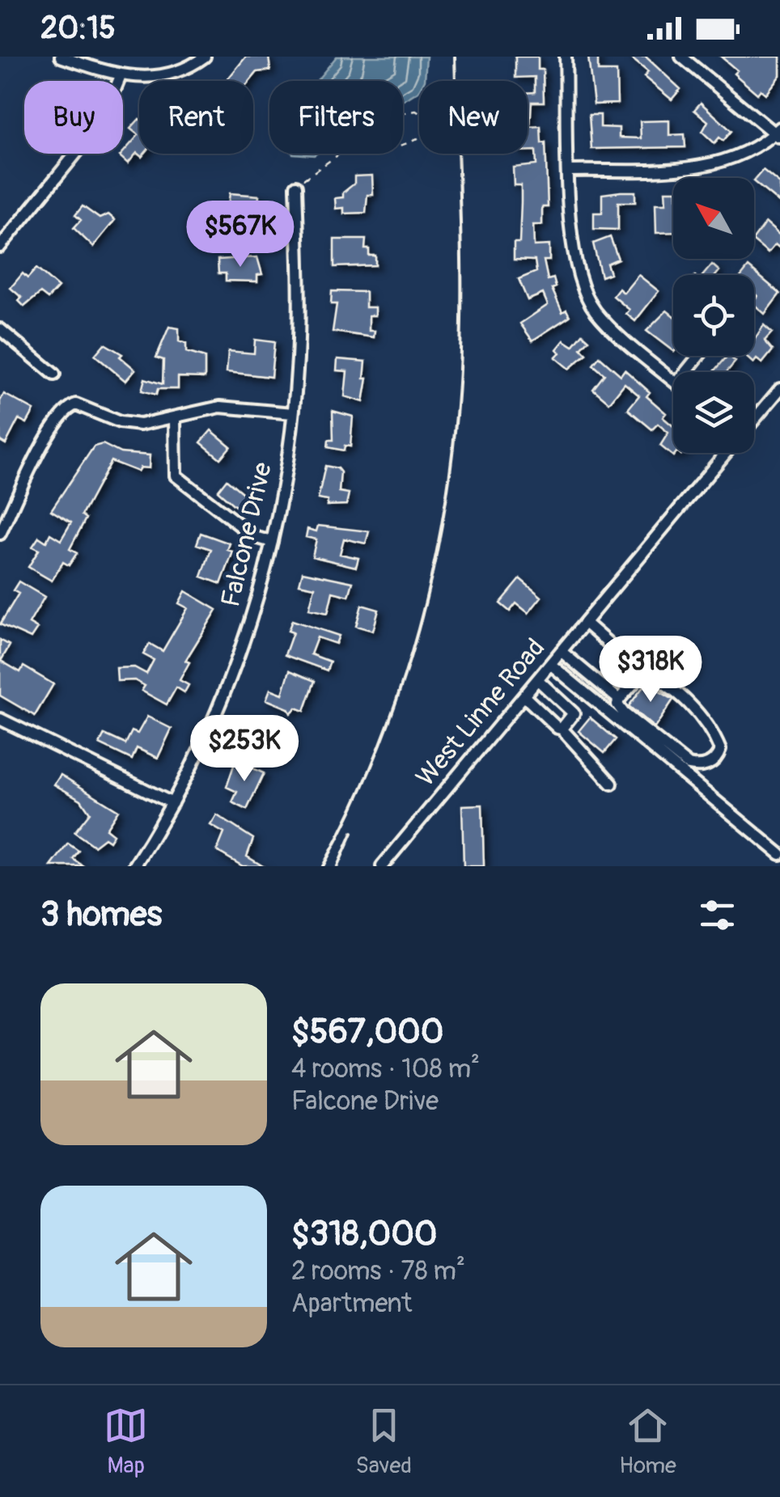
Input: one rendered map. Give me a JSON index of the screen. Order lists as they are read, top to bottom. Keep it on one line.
{"streets":{"street":["Falcone Drive","West Linne Road"]},"north":"top left","page":{"status":"20:15","chip":["Buy","Rent","Filters","New"],"price":["$567K","$318K","$253K"],"heading":"3 homes","list":[{"name":"$567,000","note":"4 rooms · 108 m² · Falcone Drive"},{"name":"$318,000","note":"2 rooms · 78 m² · Apartment"}],"tabs":["Map","Saved","Home"]}}
